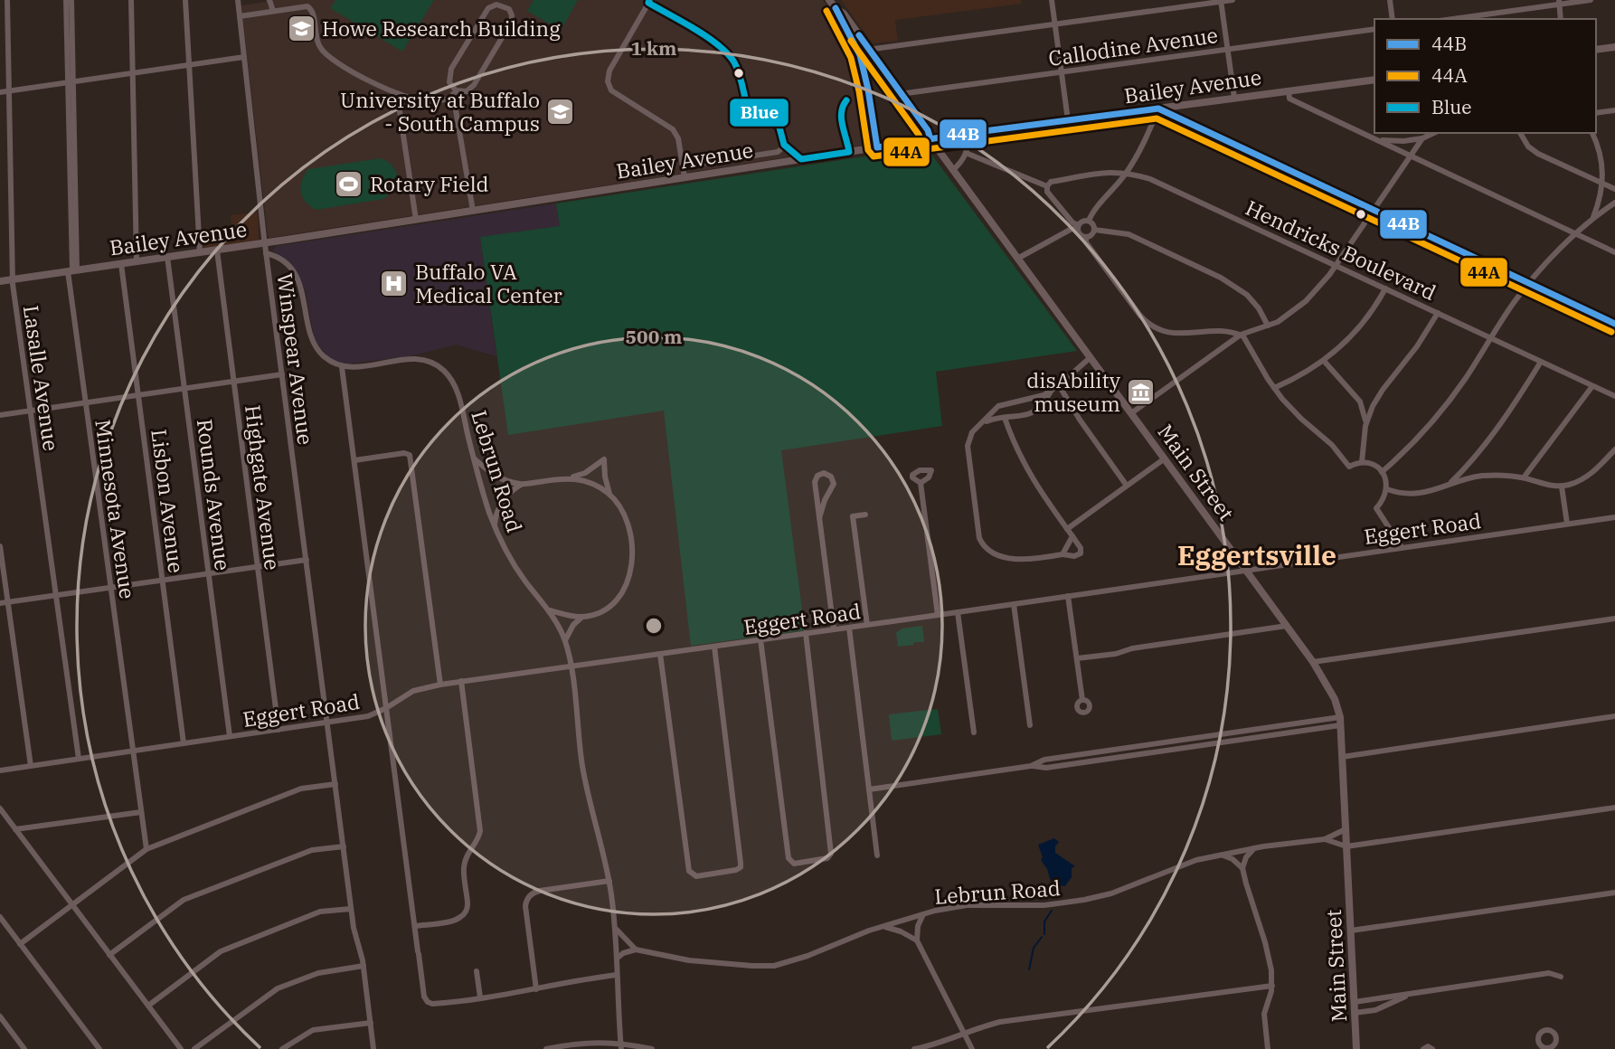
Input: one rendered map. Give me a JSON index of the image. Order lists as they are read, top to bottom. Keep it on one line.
{"streets":{"main road":["Bailey Avenue","Main Street"],"street":["Callodine Avenue","Hendricks Boulevard","Winspear Avenue","Lasalle Avenue","Lebrun Road","Highgate Avenue","Rounds Avenue","Lisbon Avenue","Minnesota Avenue","Eggert Road"]},"crossings":[["Callodine Avenue","Main Street"],["Bailey Avenue","Winspear Avenue"],["Bailey Avenue","Lasalle Avenue"],["Bailey Avenue","Main Street"],["Bailey Avenue","Highgate Avenue"],["Bailey Avenue","Rounds Avenue"],["Bailey Avenue","Lisbon Avenue"],["Bailey Avenue","Minnesota Avenue"],["Winspear Avenue","Eggert Road"],["Lasalle Avenue","Eggert Road"],["Lebrun Road","Main Street"],["Lebrun Road","Eggert Road"],["Main Street","Eggert Road"],["Highgate Avenue","Eggert Road"],["Rounds Avenue","Eggert Road"],["Lisbon Avenue","Eggert Road"],["Minnesota Avenue","Eggert Road"]],"districts":["Eggertsville"],"places":{"school or university":["Howe Research Building","University at Buffalo - South Campus"],"sports":["Rotary Field"],"hospital":["Buffalo VA Medical Center"],"museum":["disAbility museum"]},"lines":["transit line Blue","transit line 44B","transit line 44A"],"legend":["44B","44A","Blue"],"rings":["1 km","500 m"]}
